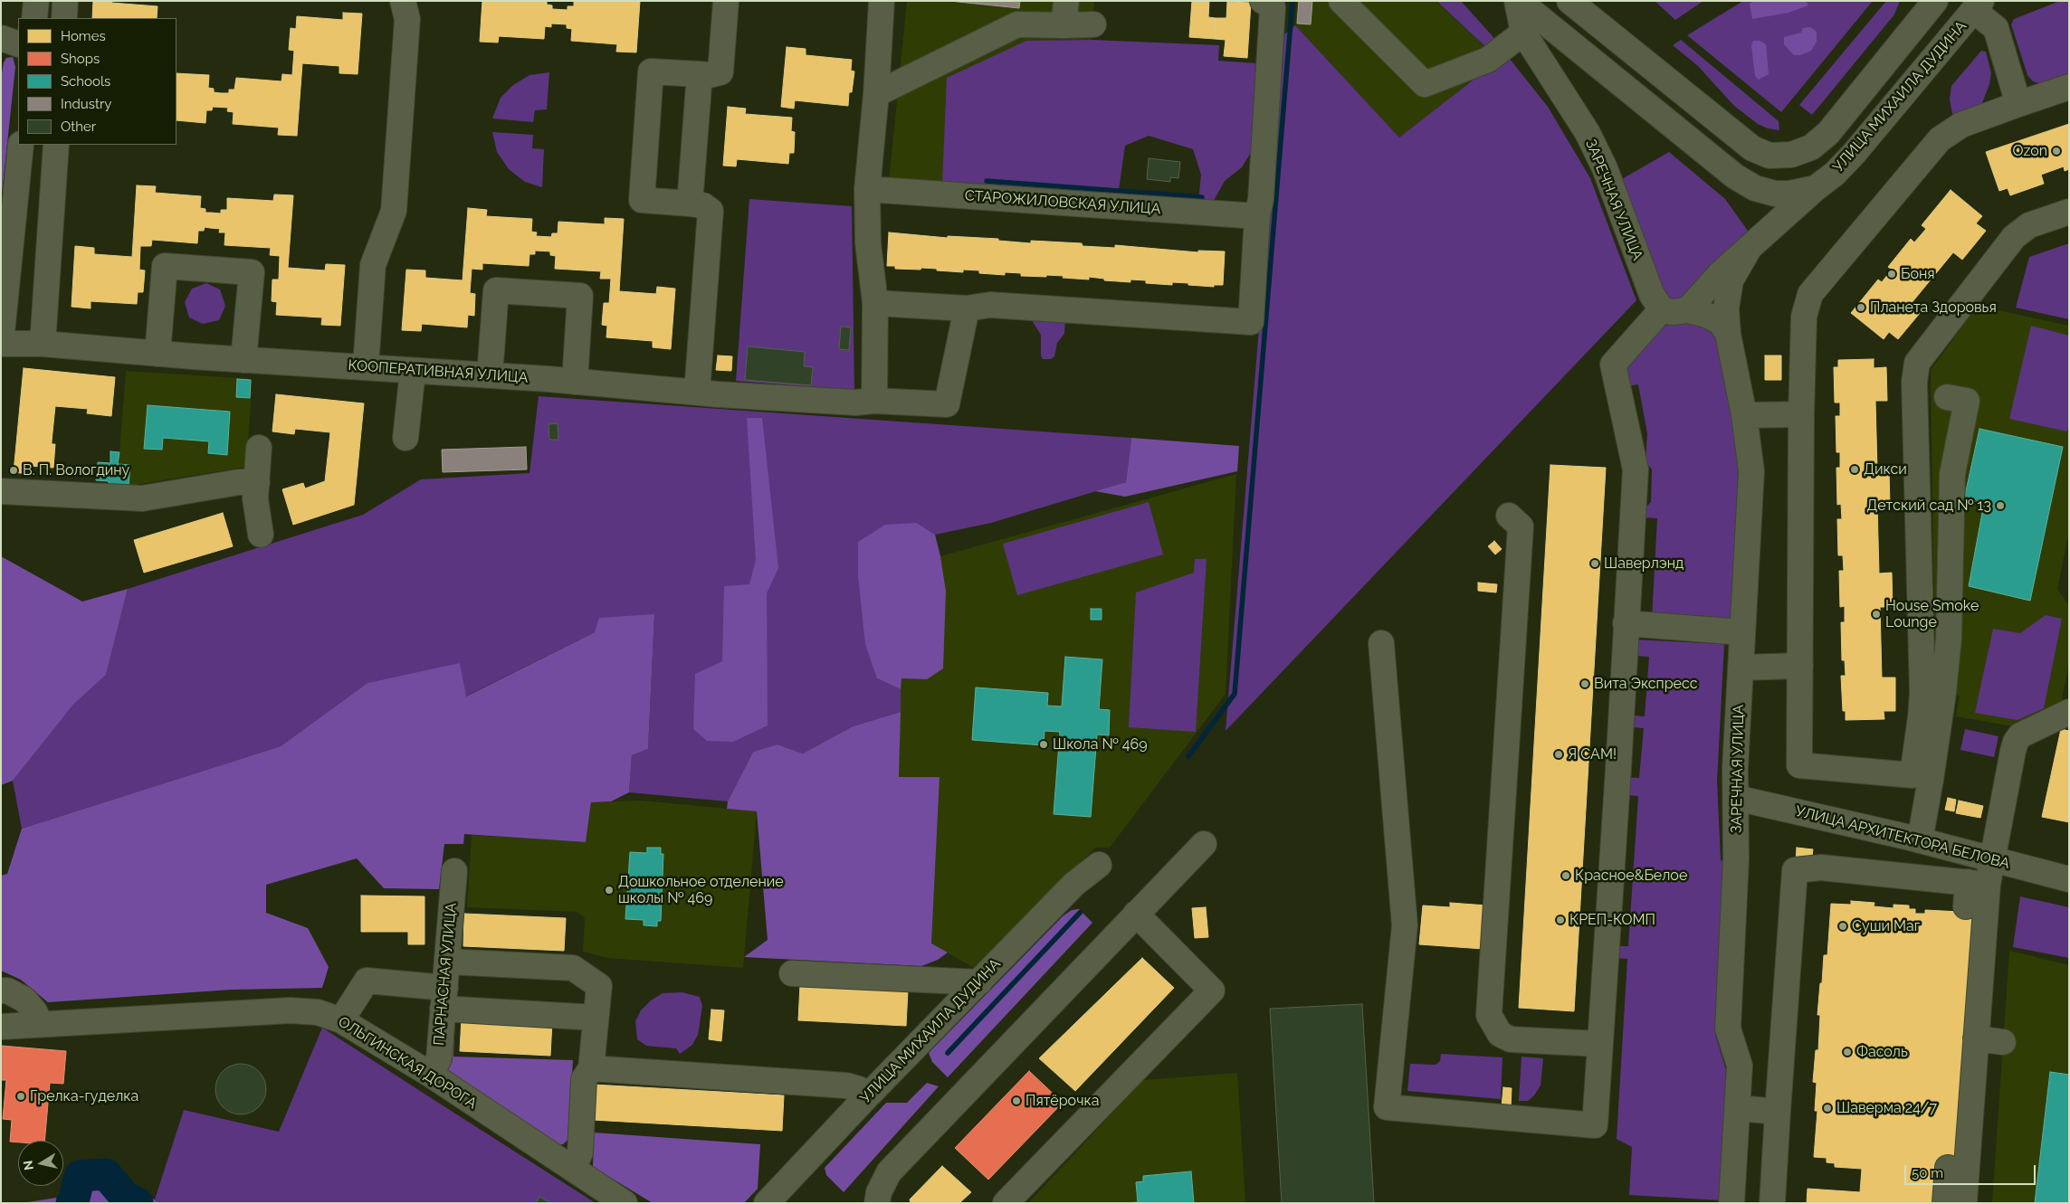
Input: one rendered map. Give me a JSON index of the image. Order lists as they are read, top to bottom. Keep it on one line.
{"streets":{"street":["УЛИЦА МИХАИЛА ДУДИНА","ЗАРЕЧНАЯ УЛИЦА","СТАРОЖИЛОВСКАЯ УЛИЦА","КООПЕРАТИВНАЯ УЛИЦА","УЛИЦА АРХИТЕКТОРА БЕЛОВА","ПАРНАСНАЯ УЛИЦА","ОЛЬГИНСКАЯ ДОРОГА"]},"crossings":[["УЛИЦА МИХАИЛА ДУДИНА","ЗАРЕЧНАЯ УЛИЦА"],["ЗАРЕЧНАЯ УЛИЦА","УЛИЦА АРХИТЕКТОРА БЕЛОВА"],["ПАРНАСНАЯ УЛИЦА","ОЛЬГИНСКАЯ ДОРОГА"]],"places":["Ozon","Боня","Планета Здоровья","Дикси","В. П. Вологдину","Детский сад № 13","Шаверлэнд","House Smoke Lounge","Вита Экспресс","Школа № 469","Я САМ!","Красное&Белое","Дошкольное отделение школы № 469","КРЕП-КОМП","Суши Маг","Фасоль","Грелка-гуделка","Пятёрочка","Шаверма 24/7"],"legend":["Homes","Shops","Schools","Industry","Other"],"scale_bar":"50 m","north":"left"}
